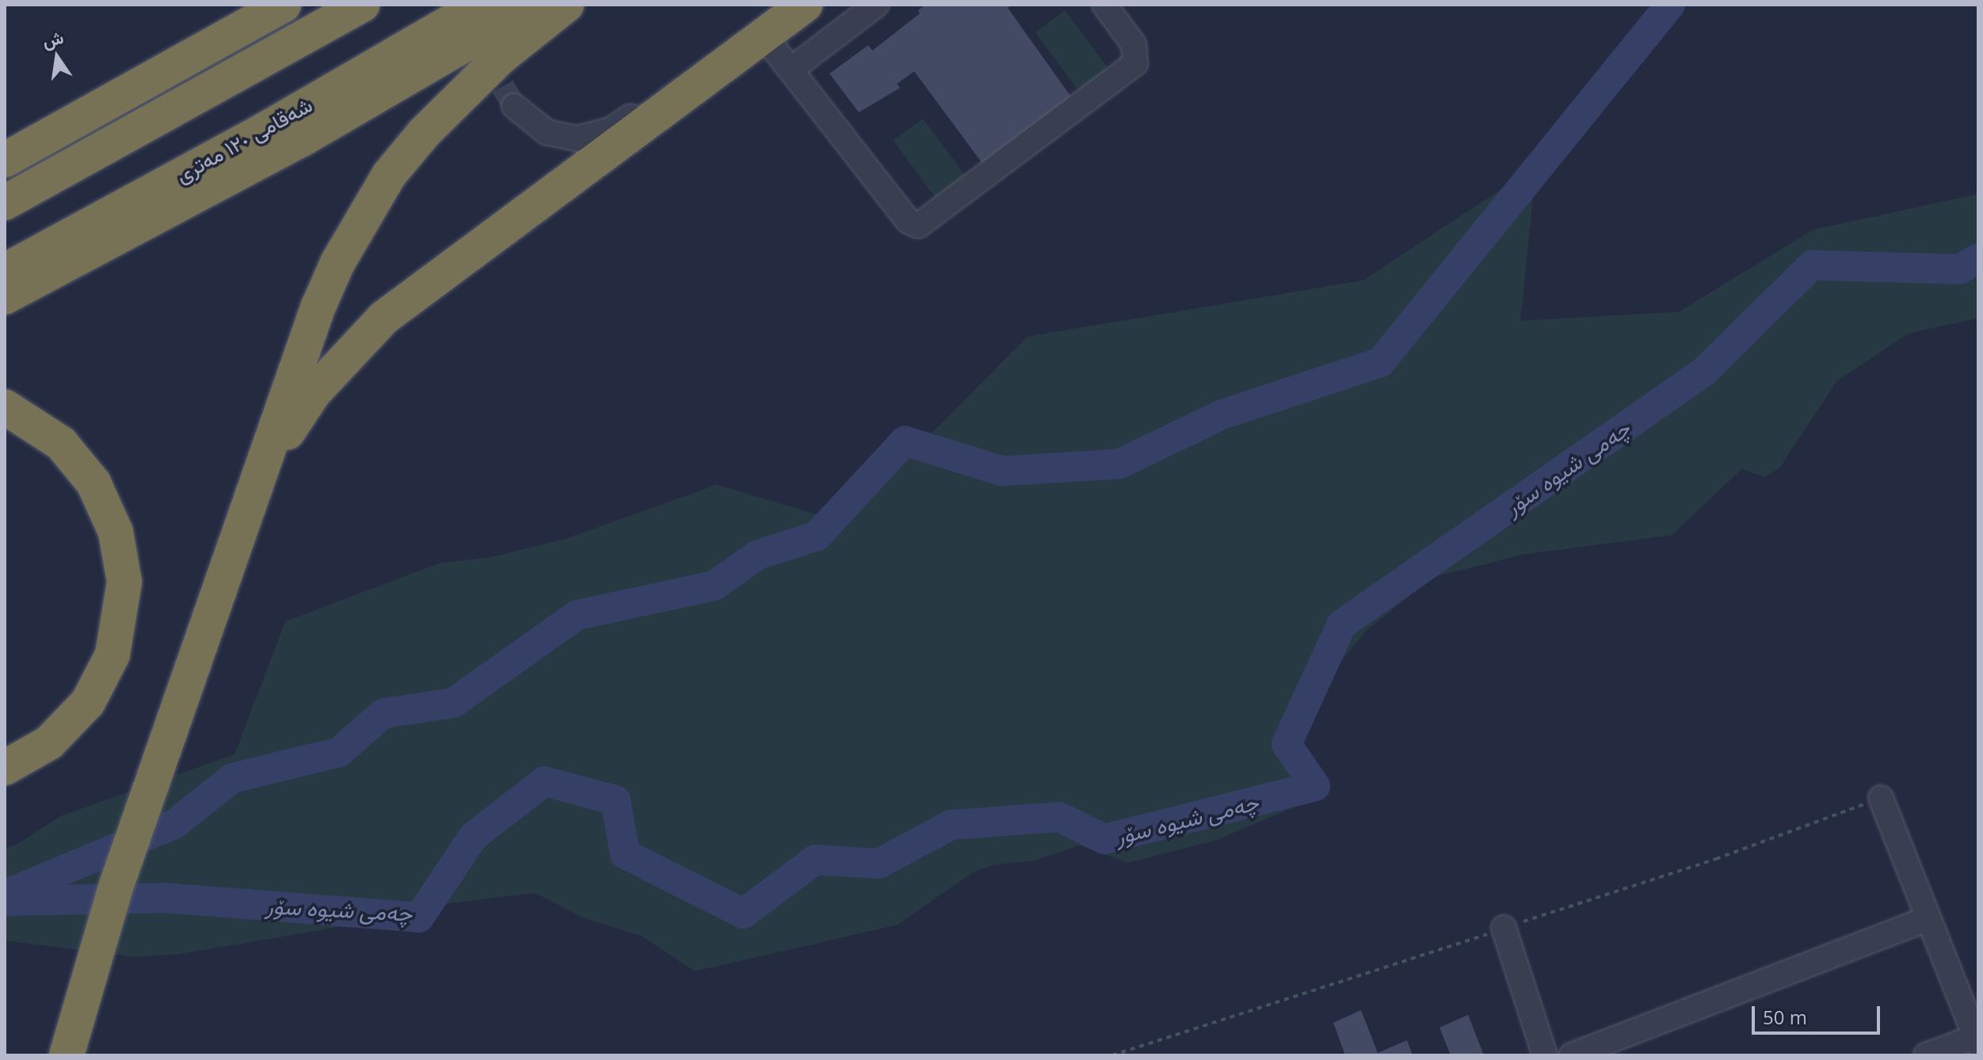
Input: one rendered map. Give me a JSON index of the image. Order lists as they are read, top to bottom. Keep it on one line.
{"streets":{"highway":["شەقامی ١٢٠ مەتری"]},"water":["چەمی شیوە سۆر"],"scale_bar":"50 m","north":"top"}
